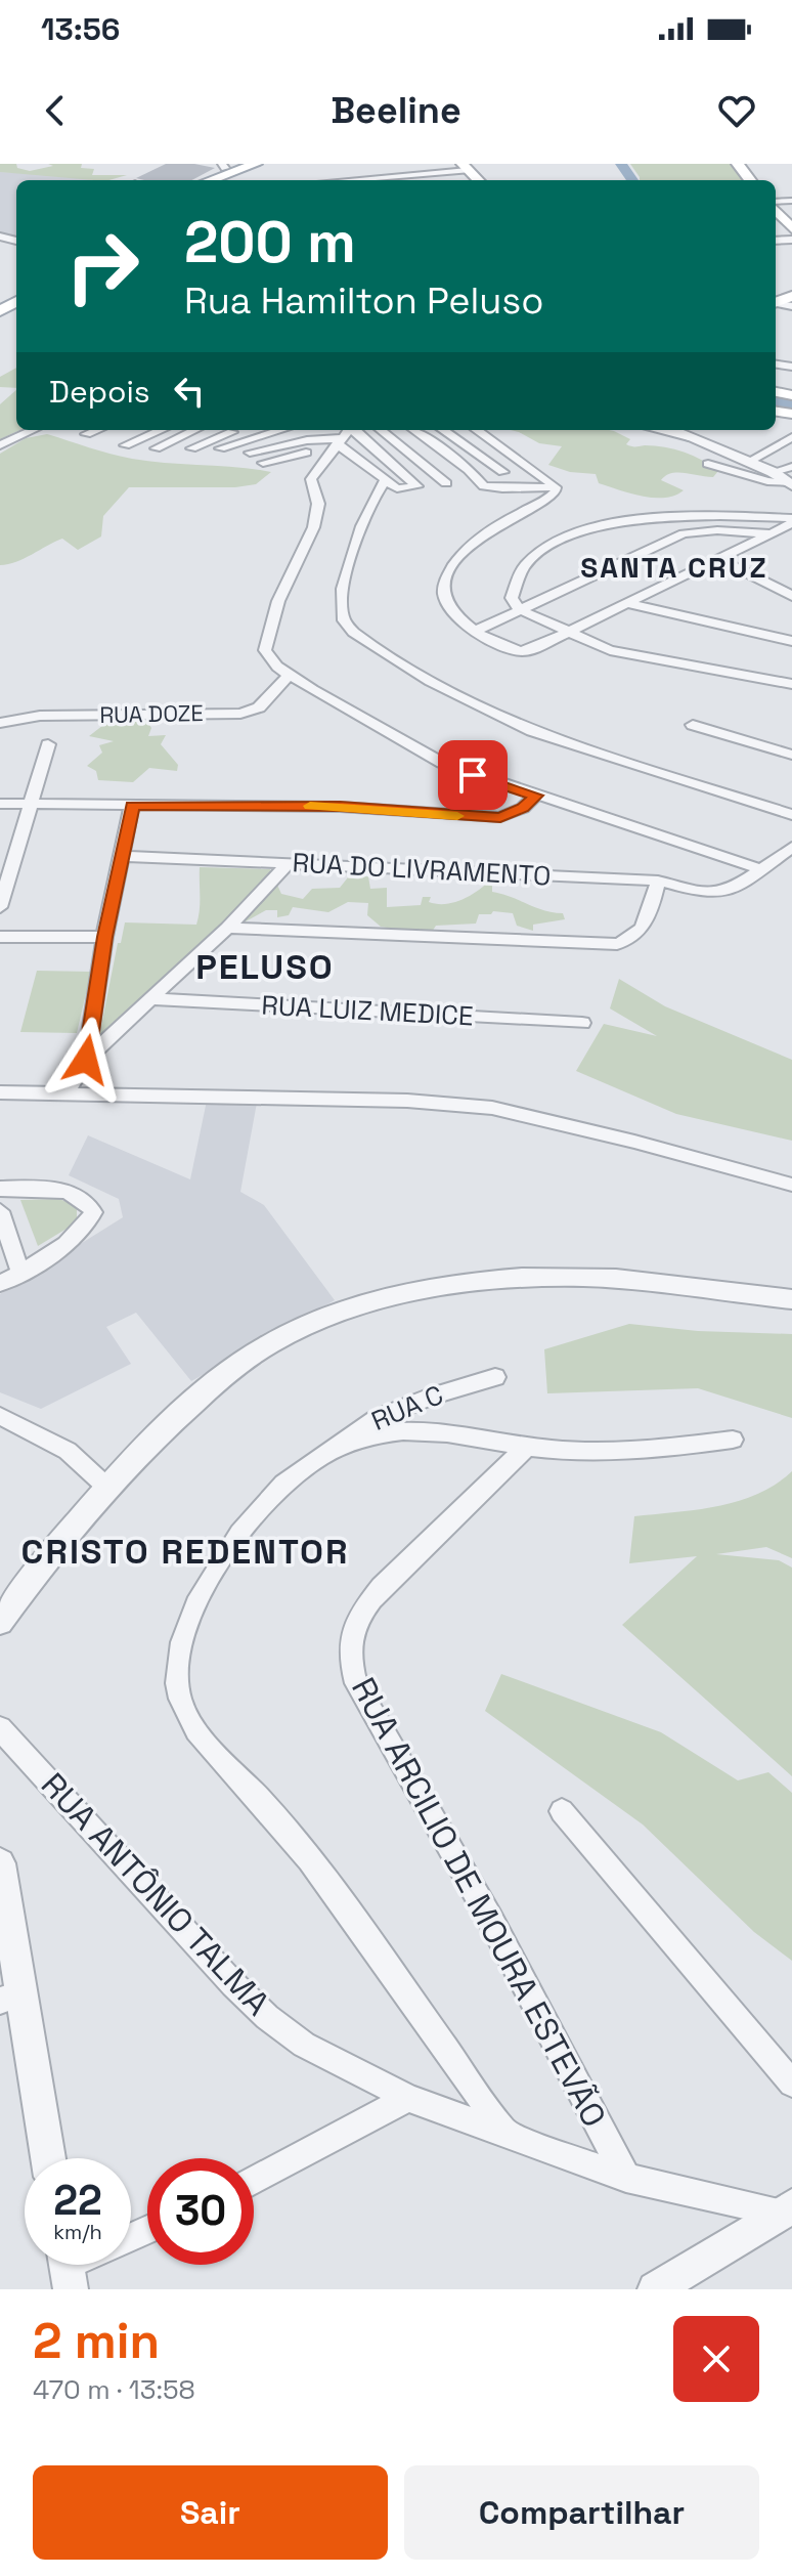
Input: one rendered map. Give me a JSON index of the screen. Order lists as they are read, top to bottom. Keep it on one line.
{"streets":{"street":["RUA DOZE","RUA DO LIVRAMENTO","RUA LUIZ MEDICE","RUA C","RUA ANTÔNIO TALMA","RUA ARCILIO DE MOURA ESTEVÃO"]},"crossings":[["RUA ANTÔNIO TALMA","RUA ARCILIO DE MOURA ESTEVÃO"]],"districts":["SANTA CRUZ","PELUSO","CRISTO REDENTOR"],"page":{"status":"13:56","header":"Beeline","turn":["200 m","Rua Hamilton Peluso"],"then":"Depois","speed":"22 km/h","limit":"30","heading":["2 min","470 m · 13:58"],"buttons":["Sair","Compartilhar"]}}
